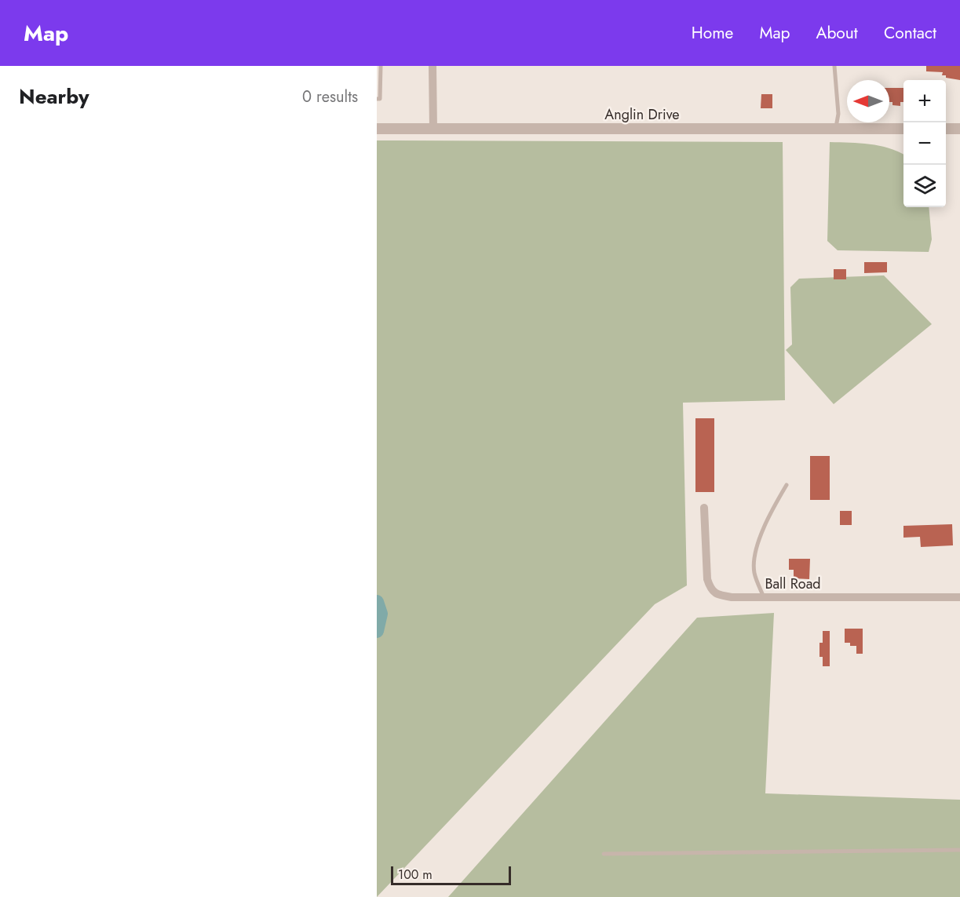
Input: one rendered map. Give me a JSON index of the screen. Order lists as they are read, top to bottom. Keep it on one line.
{"streets":{"street":["Anglin Drive","Ball Road"]},"scale_bar":"100 m","north":"left","page":{"header":"Map","nav":["Home","Map","About","Contact"],"heading":["Nearby","0 results"],"map_buttons":["+","−"],"scale":"100 m"}}
